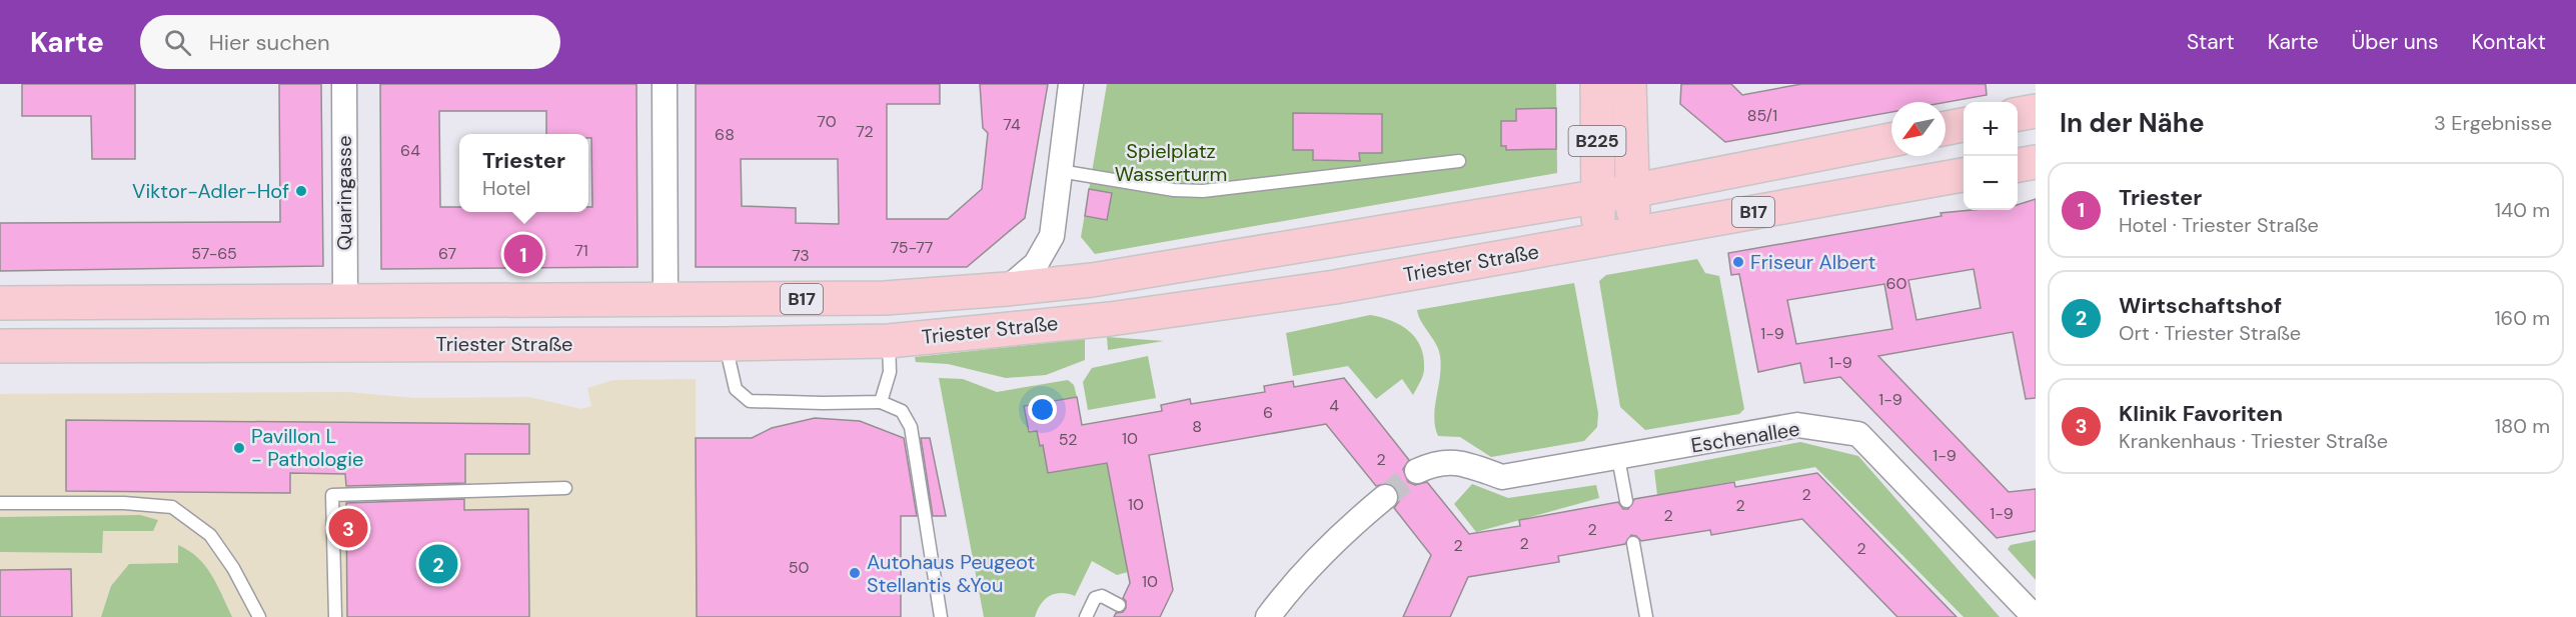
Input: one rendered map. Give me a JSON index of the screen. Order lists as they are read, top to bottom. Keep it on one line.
{"streets":{"main road":["B225","B17","Triester Straße"],"street":["Quaringasse","Eschenallee"]},"crossings":[["B225","Triester Straße"],["Quaringasse","Triester Straße"]],"parks":["Spielplatz Wasserturm"],"places":["Viktor-Adler-Hof","Friseur Albert","Pavillon L - Pathologie","Autohaus Peugeot Stellantis &You"],"house_numbers":["85/1","70","74","72","68","64","75-77","71","57-65","67","73","60","1-9","1-9","1-9","4","6","8","10","52","1-9","2","2","10","2","1-9","2","2","2","2","2","50","10"],"north":"bottom left","page":{"header":"Karte","search":"Hier suchen","nav":["Start","Karte","Über uns","Kontakt"],"heading":["In der Nähe","3 Ergebnisse"],"map_buttons":["+","−"],"popup":["Triester","Hotel"],"list":[{"mark":"1","name":"Triester","note":"Hotel · Triester Straße","value":"140 m"},{"mark":"2","name":"Wirtschaftshof","note":"Ort · Triester Straße","value":"160 m"},{"mark":"3","name":"Klinik Favoriten","note":"Krankenhaus · Triester Straße","value":"180 m"}],"pins":["1","3","2"]}}
